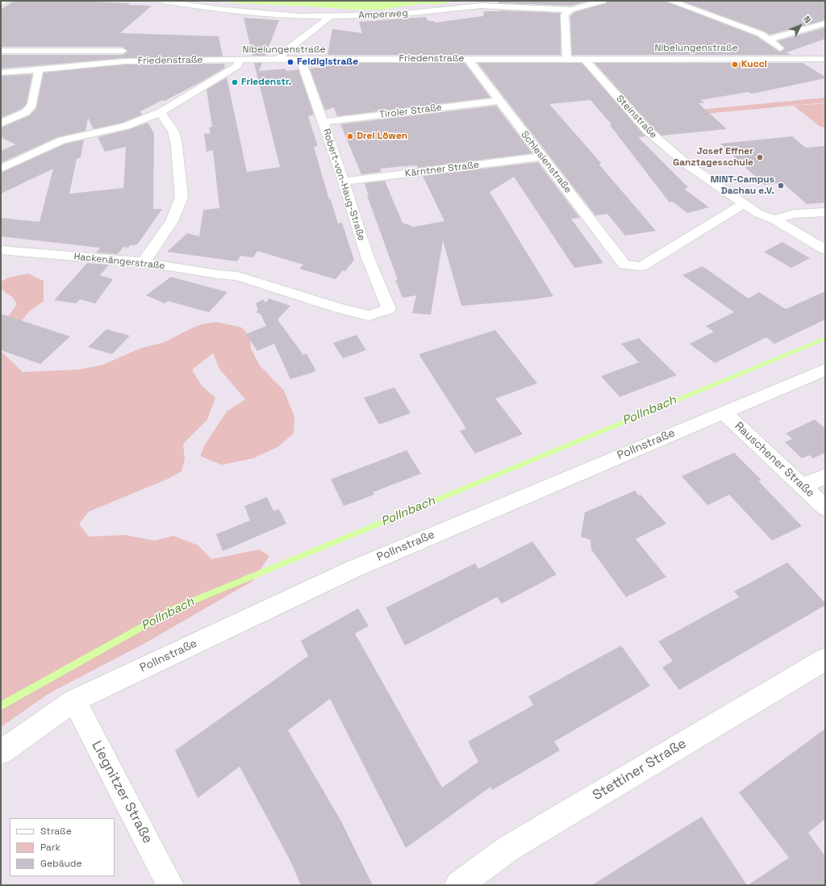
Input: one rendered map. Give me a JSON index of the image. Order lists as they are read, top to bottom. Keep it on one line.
{"streets":{"street":["Amperweg","Nibelungenstraße","Friedenstraße","Tiroler Straße","Steinstraße","Schlesienstraße","Kärntner Straße","Robert-von-Haug-Straße","Hackenängerstraße","Pollnstraße","Rauschener Straße","Stettiner Straße","Liegnitzer Straße"]},"crossings":[["Nibelungenstraße","Friedenstraße"],["Nibelungenstraße","Robert-von-Haug-Straße"],["Friedenstraße","Steinstraße"],["Friedenstraße","Schlesienstraße"],["Friedenstraße","Robert-von-Haug-Straße"],["Tiroler Straße","Schlesienstraße"],["Tiroler Straße","Robert-von-Haug-Straße"],["Steinstraße","Schlesienstraße"],["Schlesienstraße","Kärntner Straße"],["Kärntner Straße","Robert-von-Haug-Straße"],["Robert-von-Haug-Straße","Hackenängerstraße"],["Pollnstraße","Rauschener Straße"],["Pollnstraße","Liegnitzer Straße"]],"water":["Pollnbach"],"places":["Feldiglstraße","Kucci","Friedenstr.","Drei Löwen","Josef Effner Ganztagesschule","MINT-Campus Dachau e.V."],"legend":["Straße","Park","Gebäude"],"north":"top right"}
